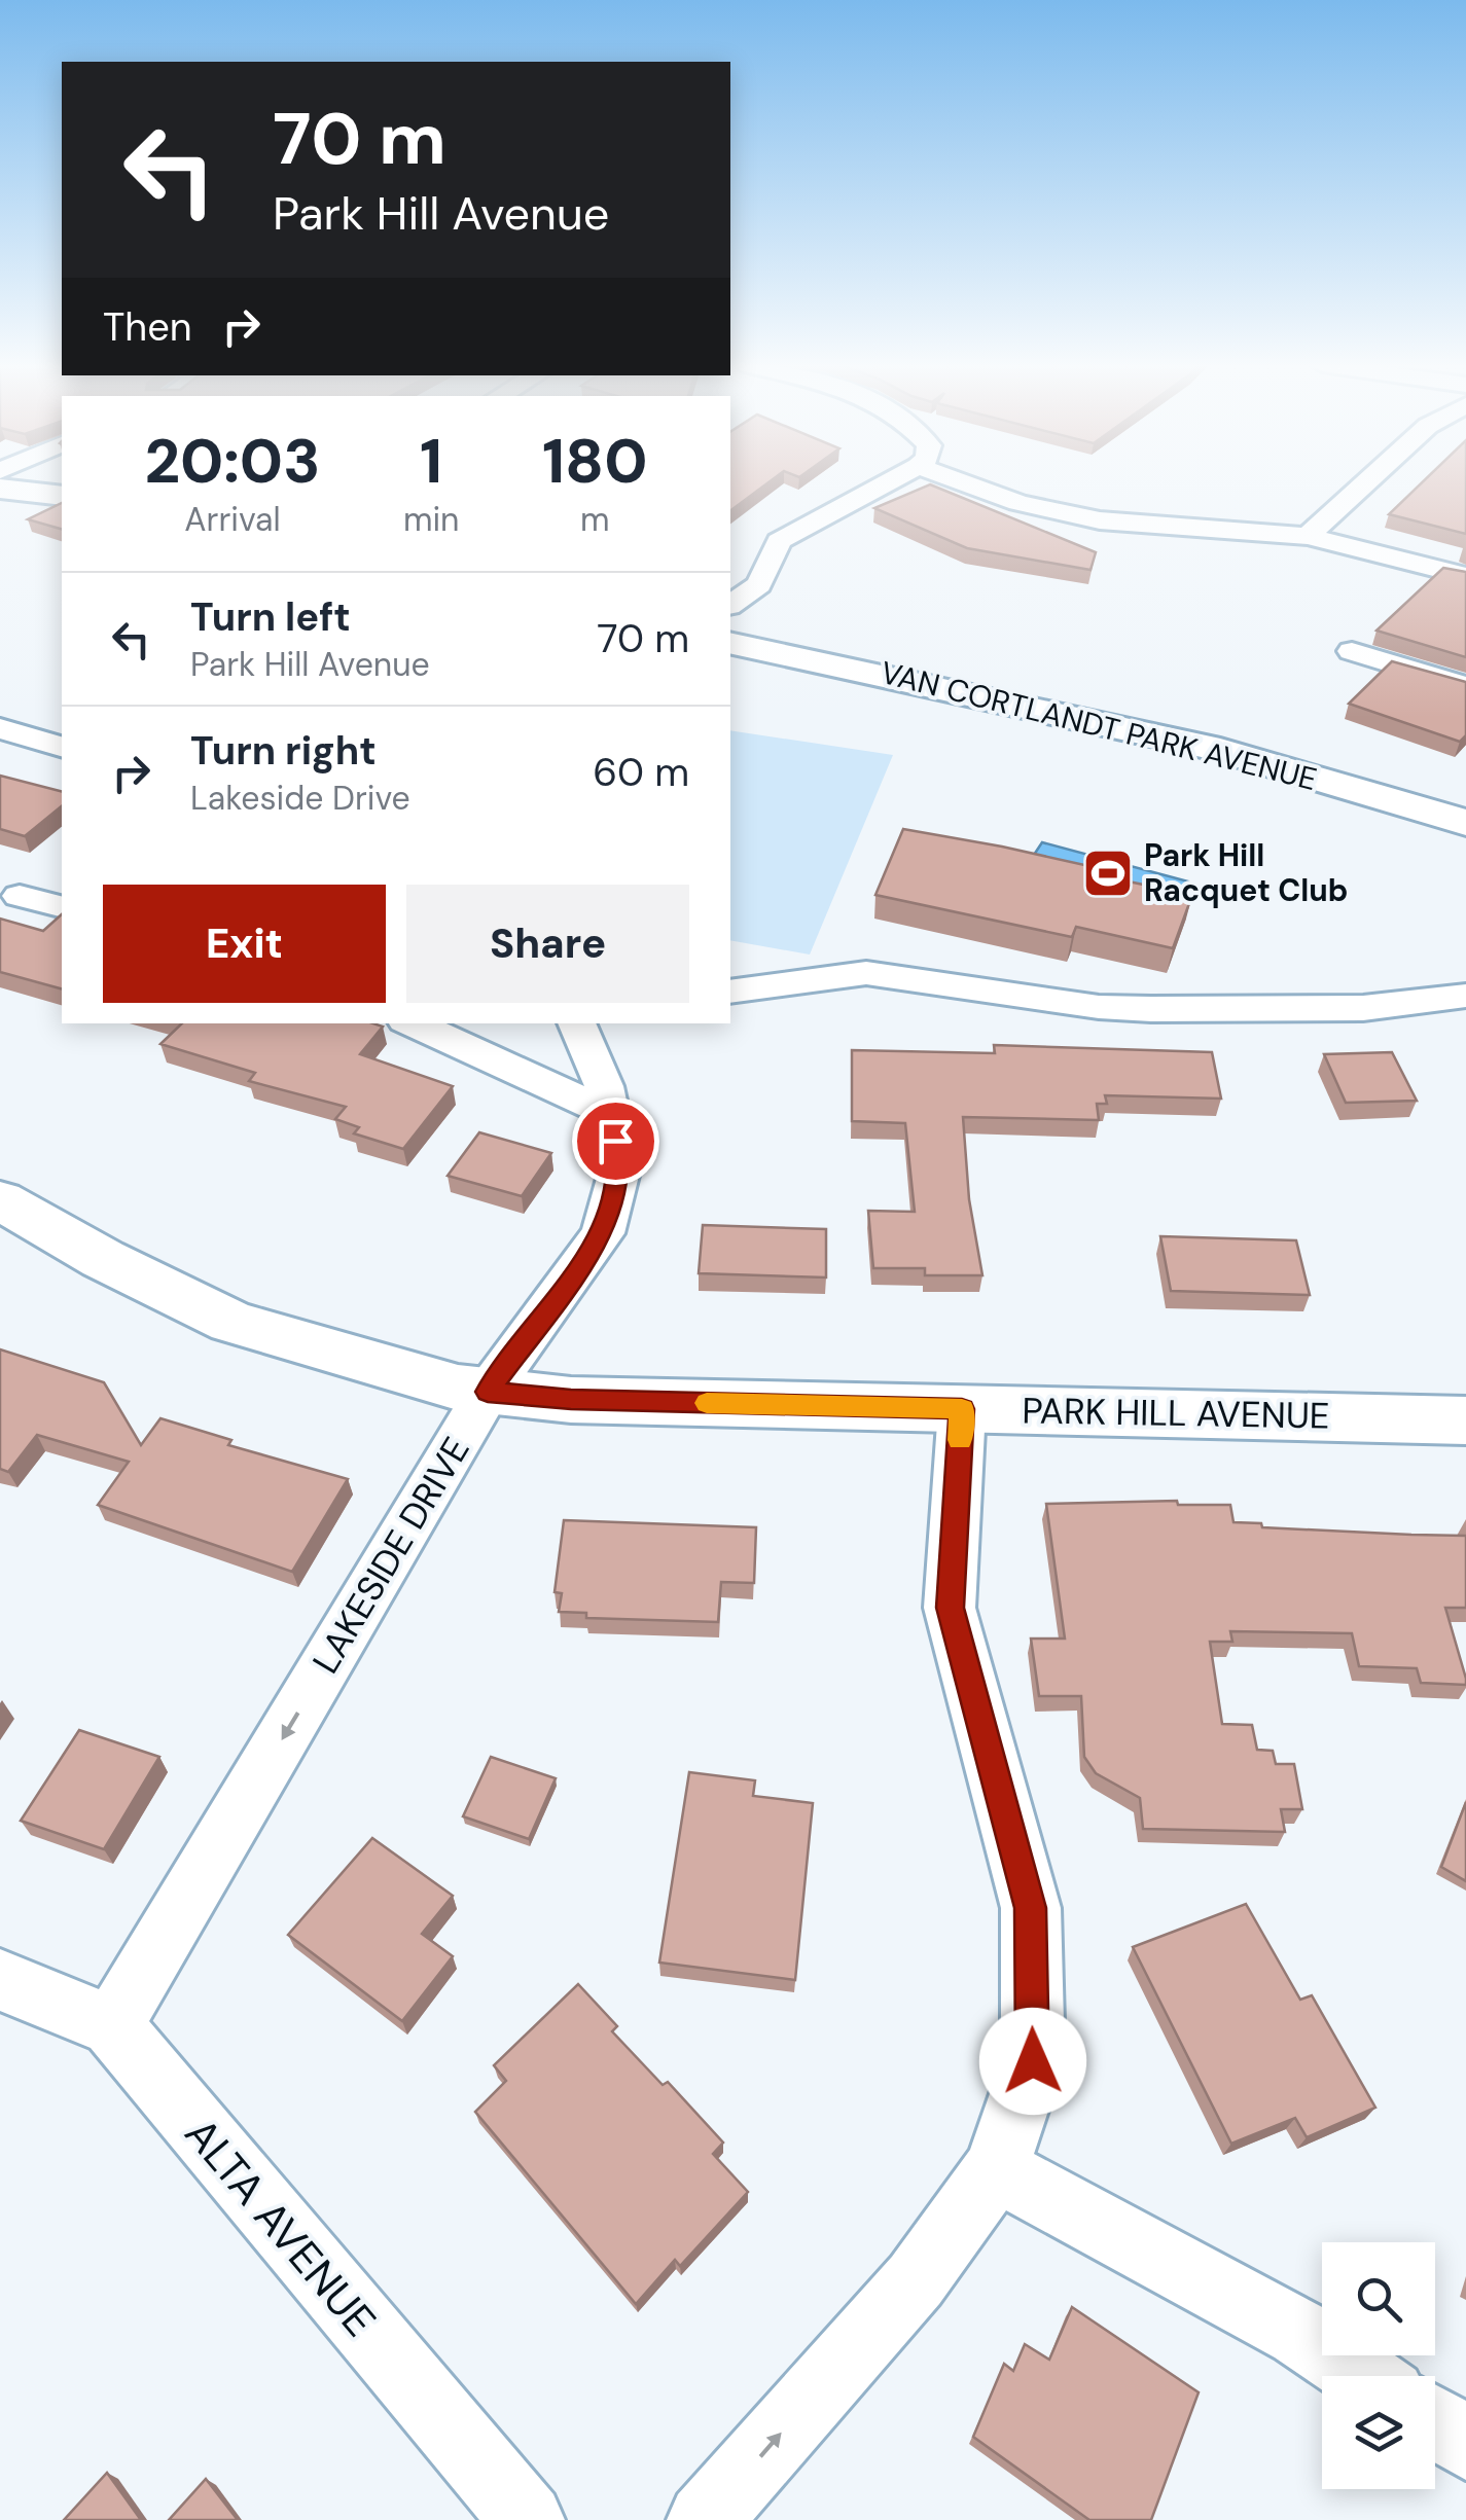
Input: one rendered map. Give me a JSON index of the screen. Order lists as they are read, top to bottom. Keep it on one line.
{"streets":{"street":["VAN CORTLANDT PARK AVENUE","PARK HILL AVENUE","LAKESIDE DRIVE","ALTA AVENUE"]},"crossings":[["PARK HILL AVENUE","LAKESIDE DRIVE"],["LAKESIDE DRIVE","ALTA AVENUE"]],"one_way":["LAKESIDE DRIVE"],"places":{"sports":["Park Hill Racquet Club"]},"page":{"turn":["70 m","Park Hill Avenue"],"then":"Then","eta":["20:03","Arrival","1","min","180","m"],"list":[{"name":"Turn left","note":"Park Hill Avenue","value":"70 m"},{"name":"Turn right","note":"Lakeside Drive","value":"60 m"}],"buttons":["Exit","Share"]}}
